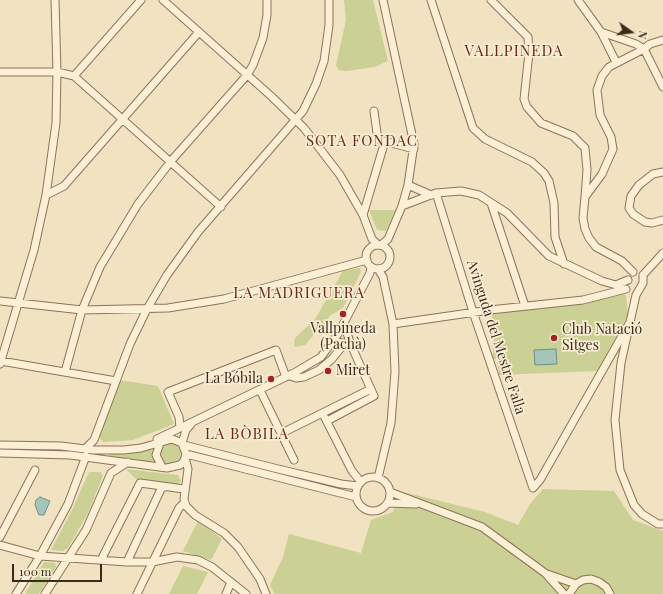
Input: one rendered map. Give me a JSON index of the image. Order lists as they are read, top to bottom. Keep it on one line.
{"streets":{"street":["Avinguda del Mestre Falla"]},"districts":["VALLPINEDA","SOTA FONDAC","LA MADRIGUERA","LA BÒBILA"],"places":["Vallpineda (Pachà)","Club Natació Sitges","Miret","La Bóbila"],"scale_bar":"100 m","north":"right"}
